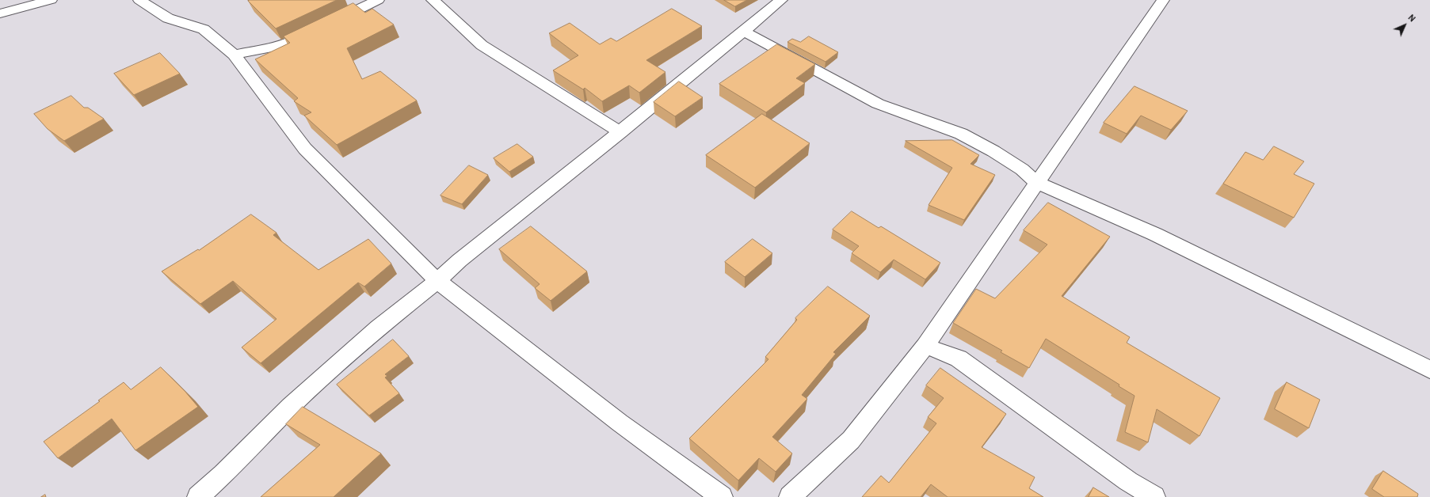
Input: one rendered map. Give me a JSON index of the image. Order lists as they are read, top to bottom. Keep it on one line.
{"north":"top right"}
